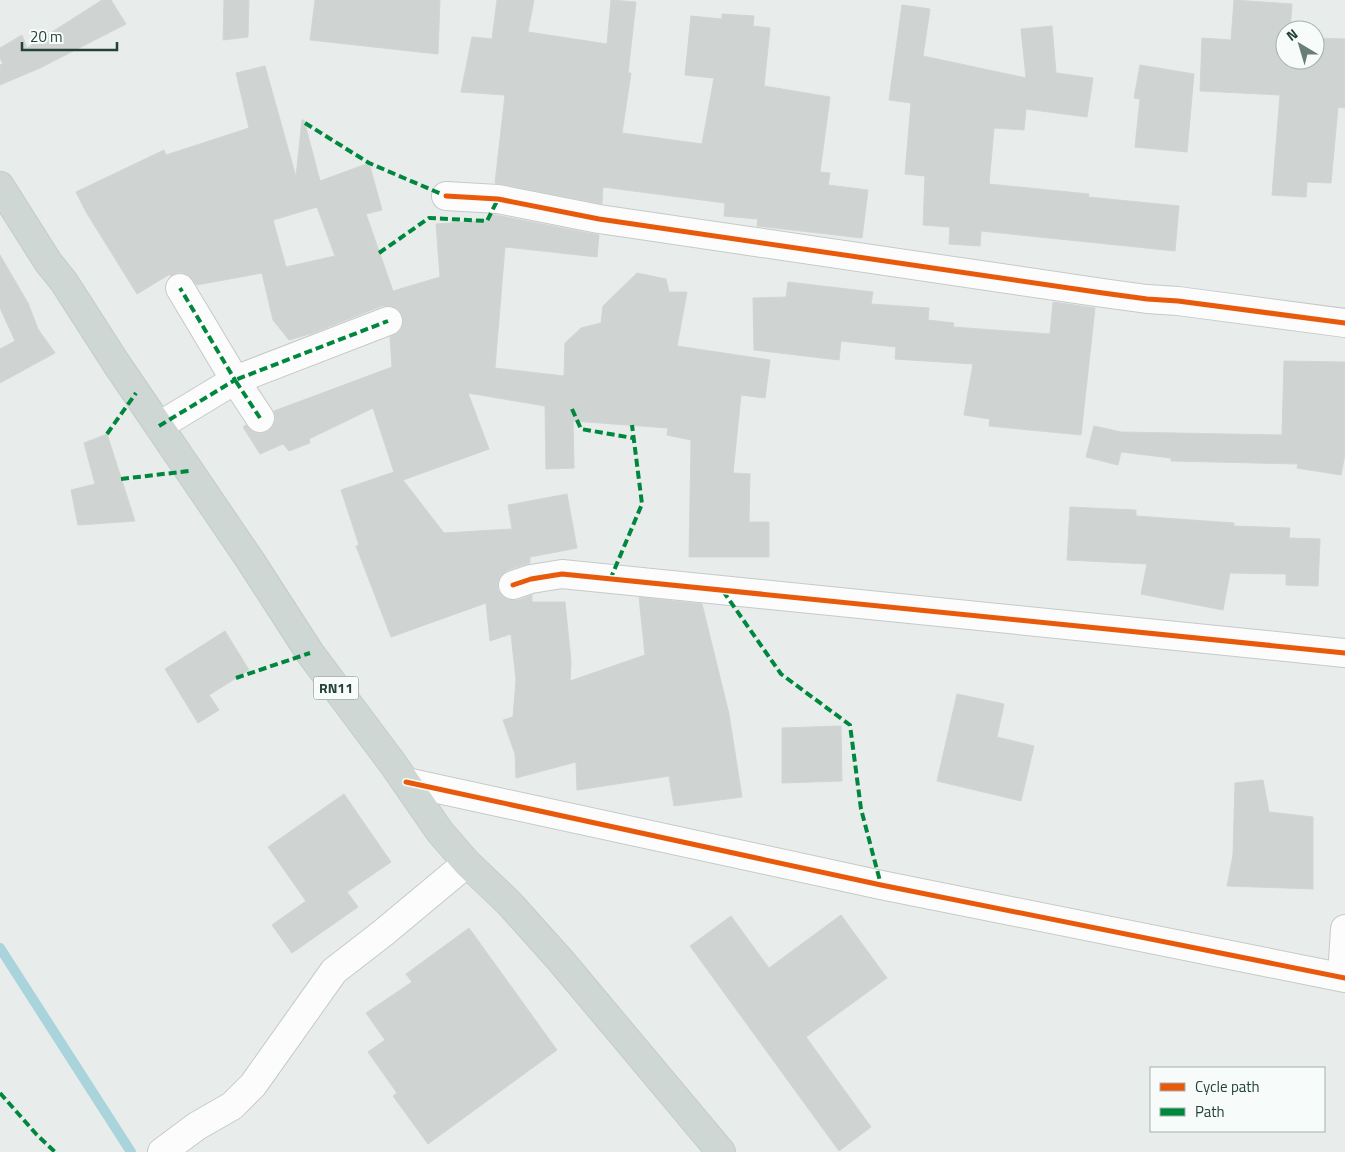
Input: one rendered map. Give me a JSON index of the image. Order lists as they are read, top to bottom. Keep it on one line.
{"streets":{"main road":["RN11"]},"legend":["Cycle path","Path"],"scale_bar":"20 m","north":"top left"}
